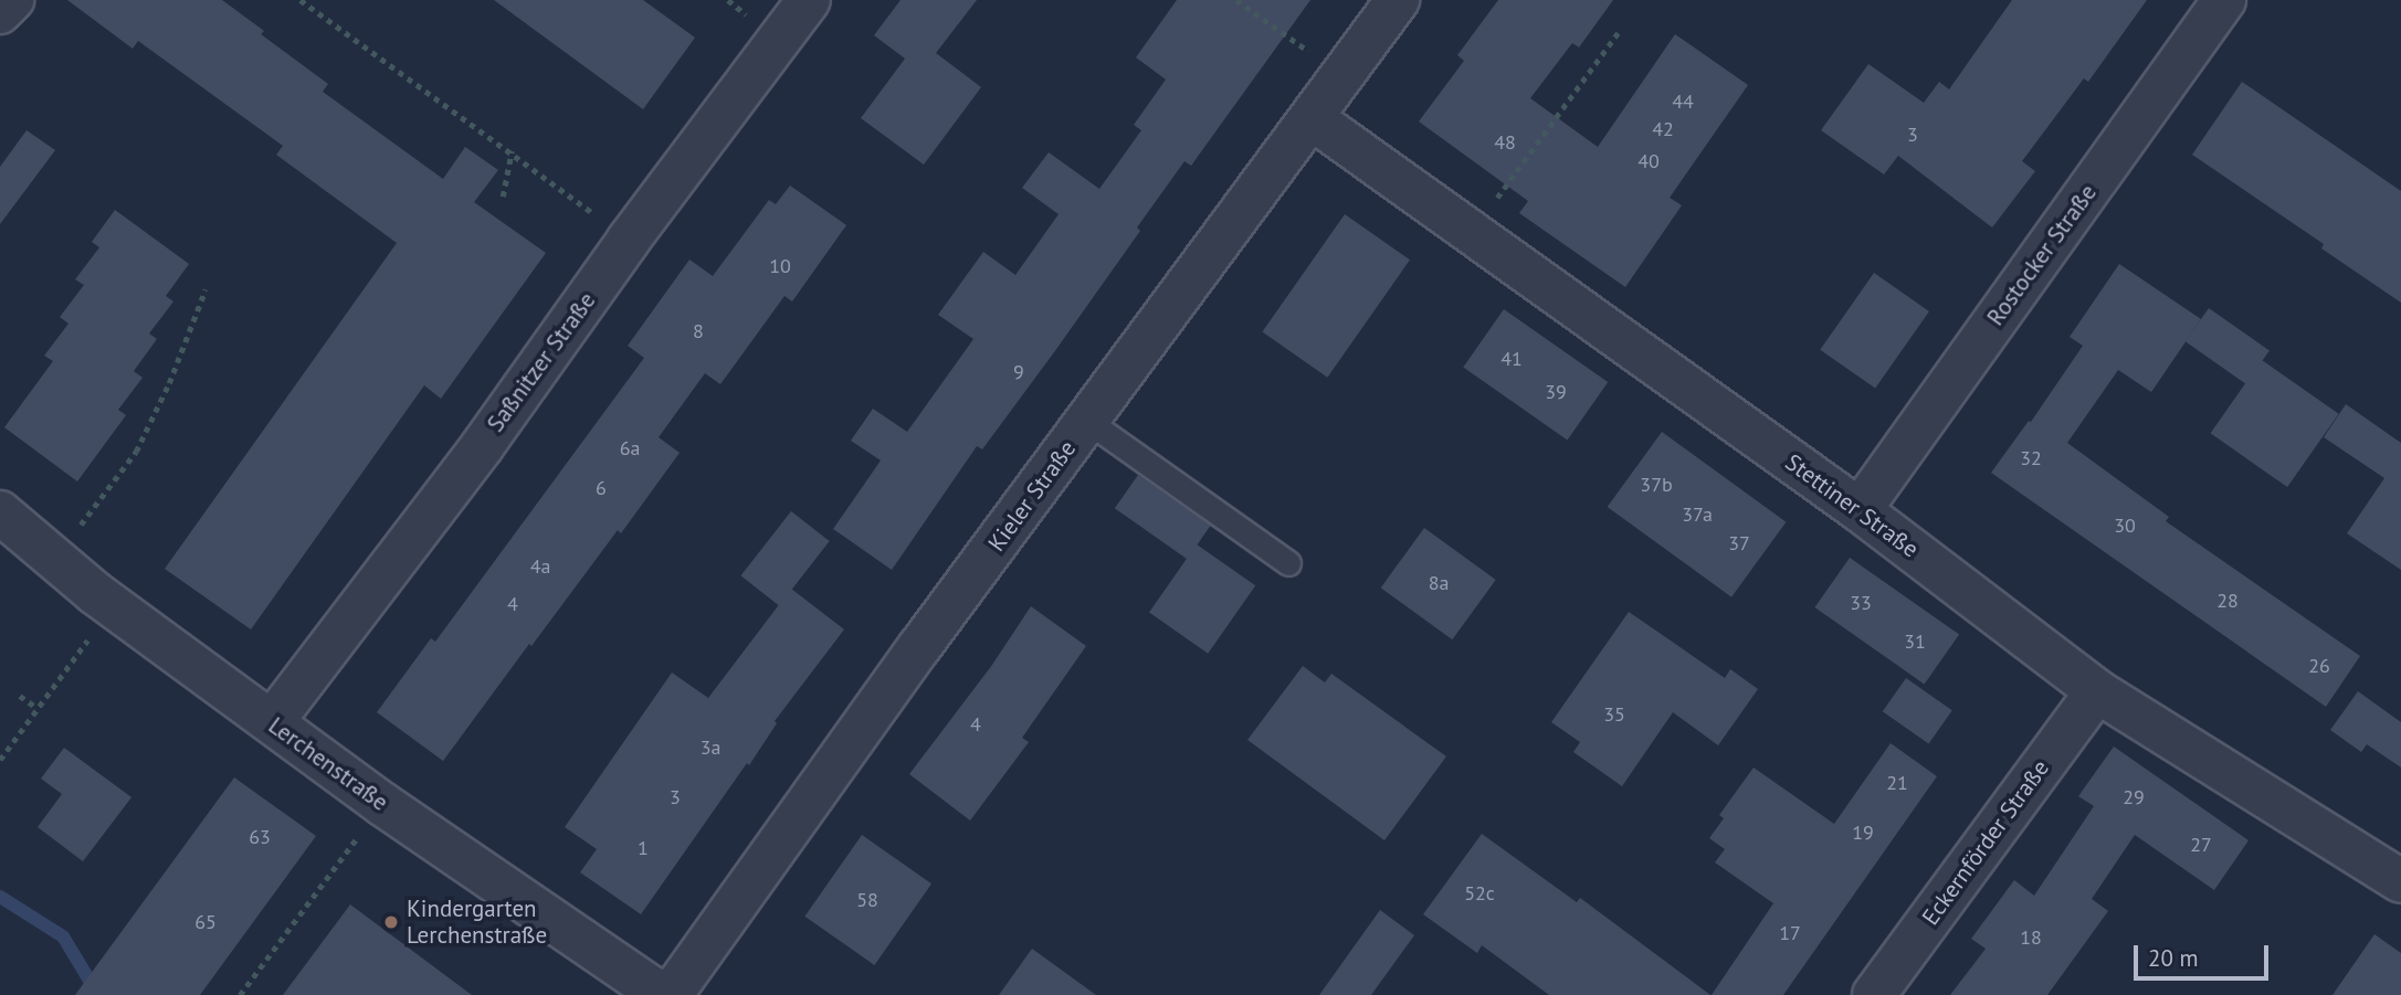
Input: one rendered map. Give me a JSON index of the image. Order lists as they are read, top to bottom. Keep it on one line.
{"streets":{"street":["Rostocker Straße","Saßnitzer Straße","Kieler Straße","Stettiner Straße","Lerchenstraße","Eckernförder Straße"]},"crossings":[["Rostocker Straße","Stettiner Straße"],["Saßnitzer Straße","Lerchenstraße"],["Kieler Straße","Stettiner Straße"],["Kieler Straße","Lerchenstraße"],["Stettiner Straße","Eckernförder Straße"]],"places":["Kindergarten Lerchenstraße"],"house_numbers":["44","42","3","48","40","10","8","41","9","39","6a","32","37b","6","37a","30","37","4a","8a","28","33","4","31","26","35","4","3a","21","3","29","19","63","27","1","52c","58","65","17","18"],"scale_bar":"20 m"}
